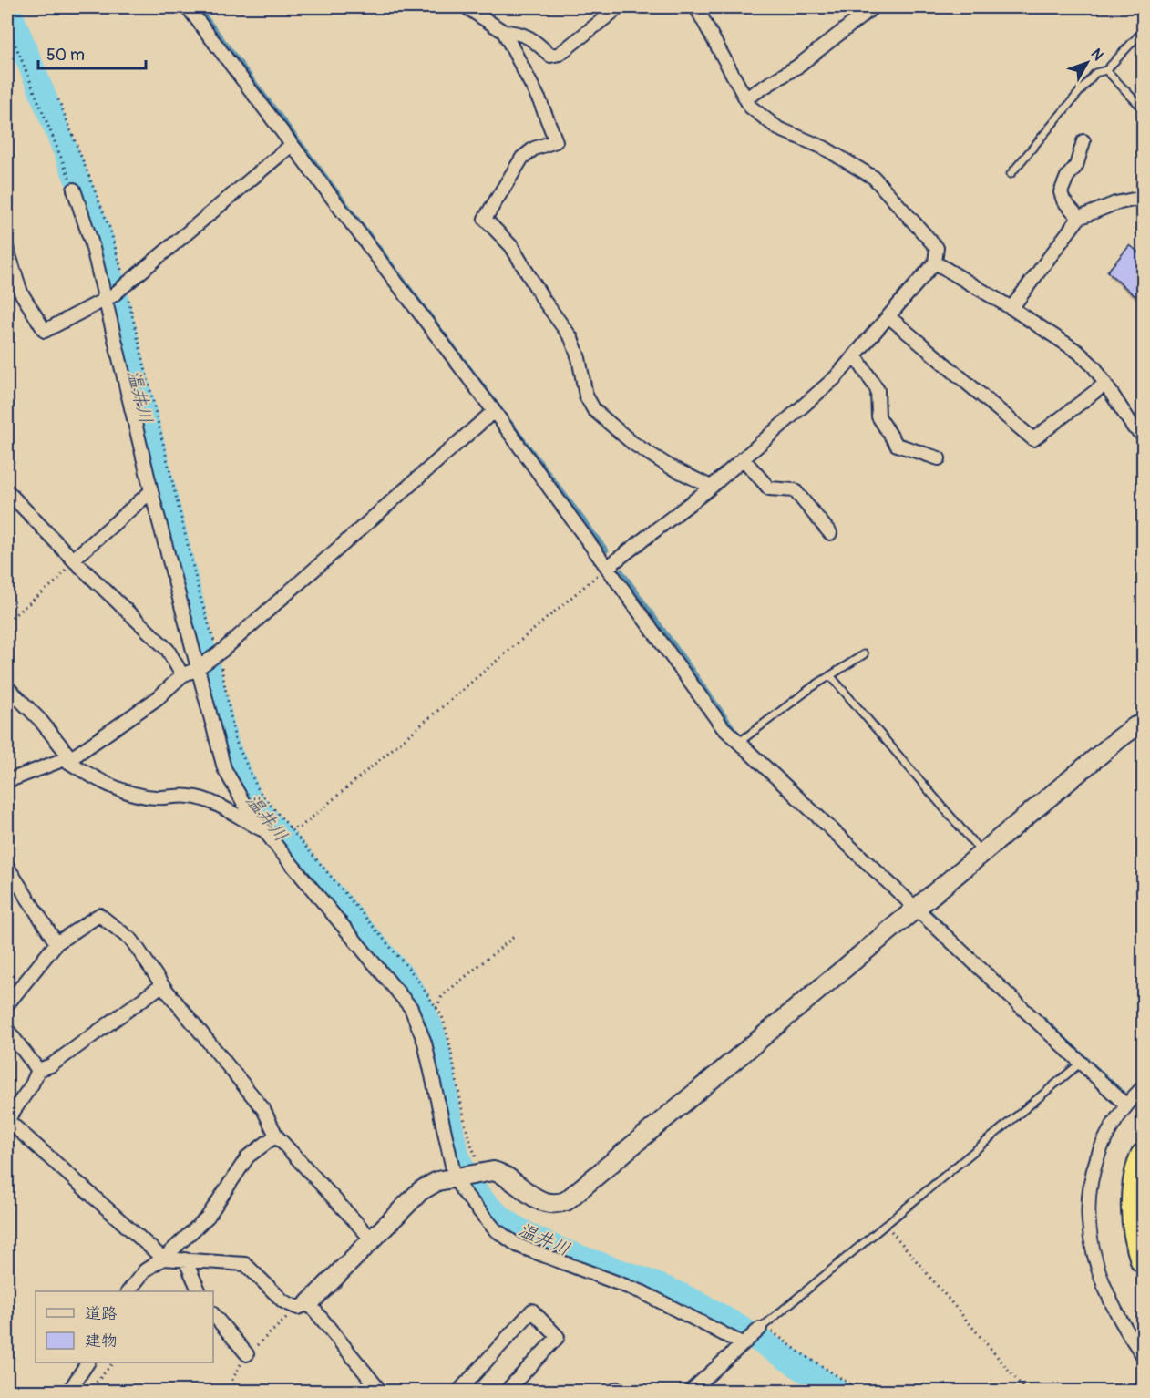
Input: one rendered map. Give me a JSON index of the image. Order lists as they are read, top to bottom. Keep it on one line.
{"water":["温井川"],"legend":["道路","建物"],"scale_bar":"50 m","north":"top right"}
